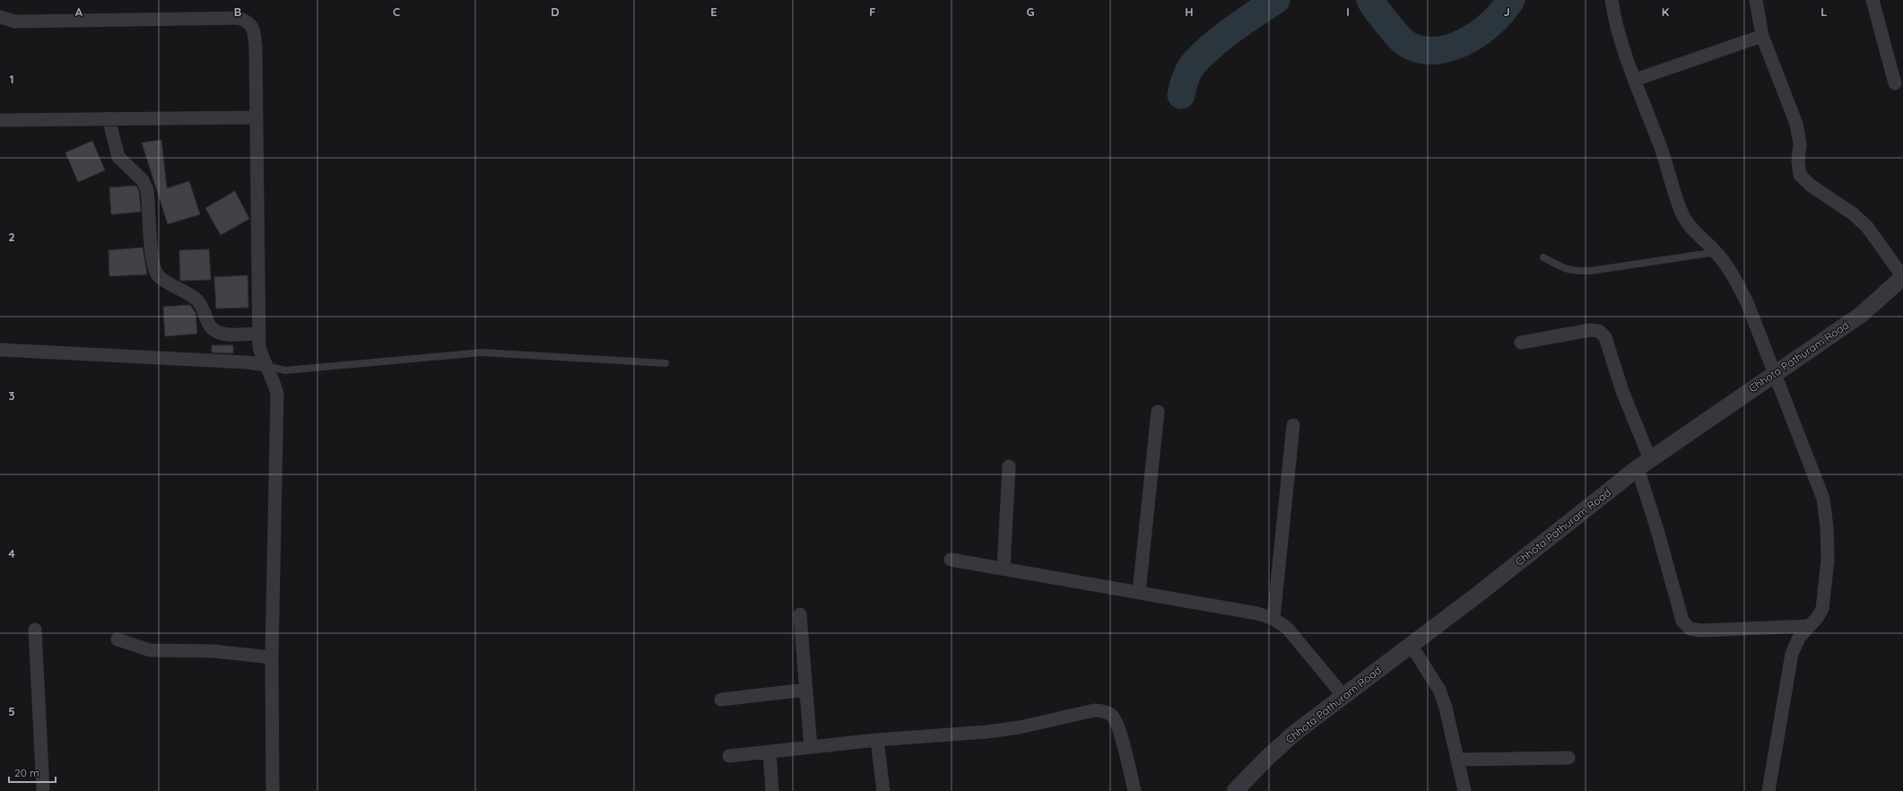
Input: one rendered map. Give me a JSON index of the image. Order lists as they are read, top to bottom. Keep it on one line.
{"streets":{"street":["Chhota Pathuram Road"]},"scale_bar":"20 m","grid":{"columns":["A","B","C","D","E","F","G","H","I","J","K","L"],"rows":["1","2","3","4","5"]}}
